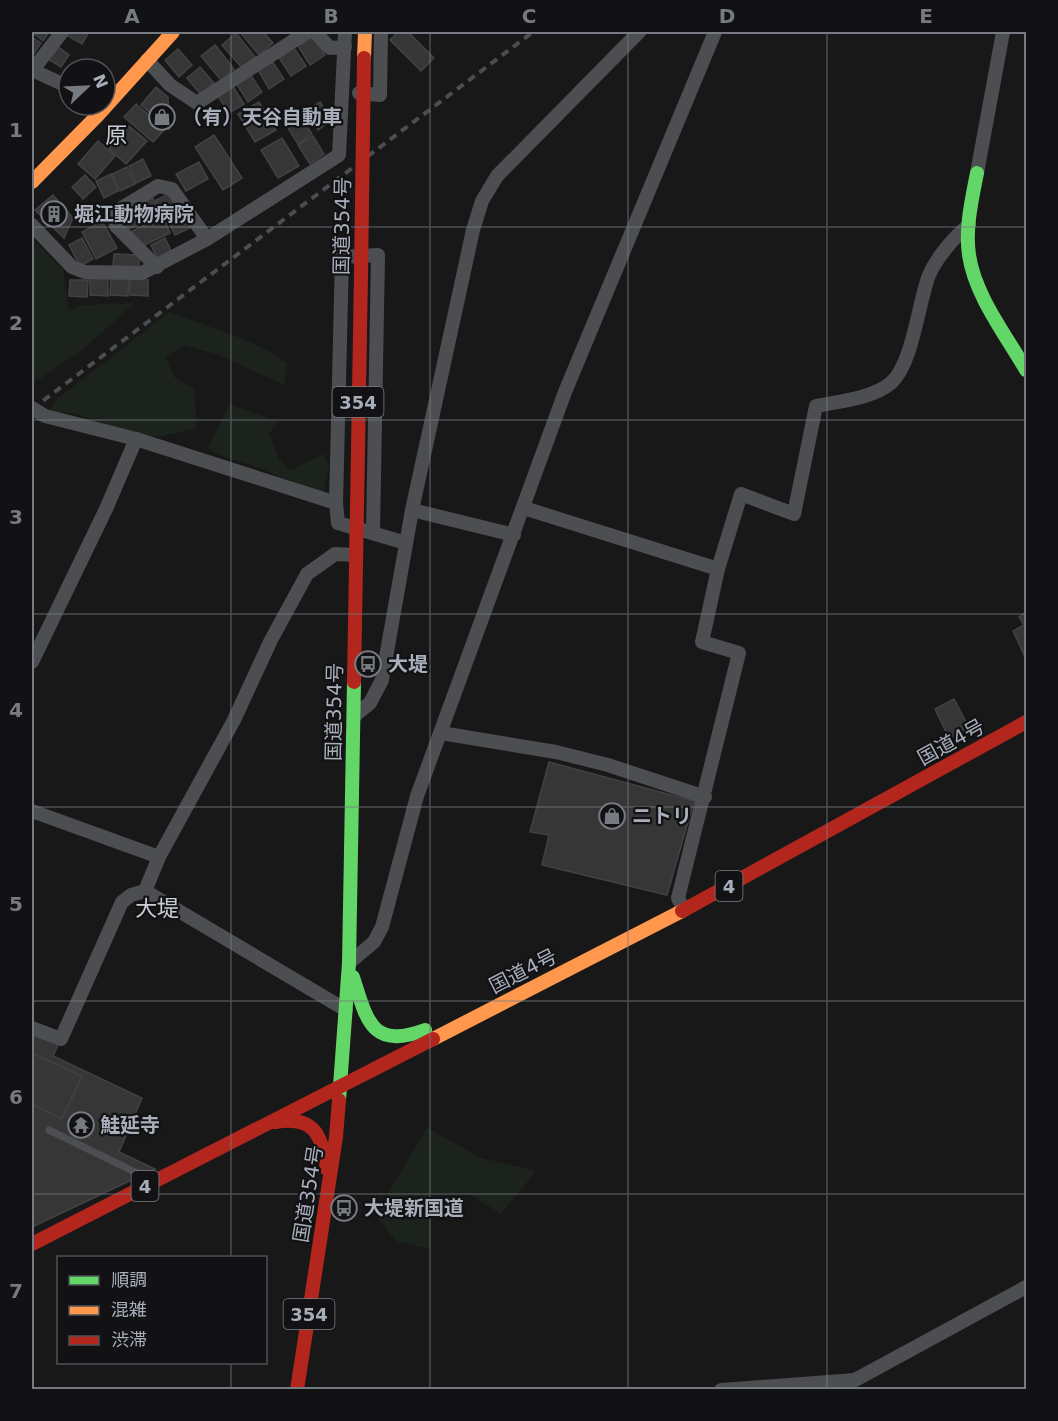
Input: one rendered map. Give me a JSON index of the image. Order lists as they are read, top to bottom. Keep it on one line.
{"streets":{"main road":["国道354号","354","国道4号","4"]},"crossings":[["国道354号","国道4号"]],"districts":["原","大堤"],"places":{"shop":["（有）天谷自動車","ニトリ"],"building":["堀江動物病院"],"bus stop":["大堤","大堤新国道"],"temple":["鮭延寺"]},"legend":["順調","混雑","渋滞"],"north":"top right","grid":{"columns":["A","B","C","D","E"],"rows":["1","2","3","4","5","6","7"]}}
